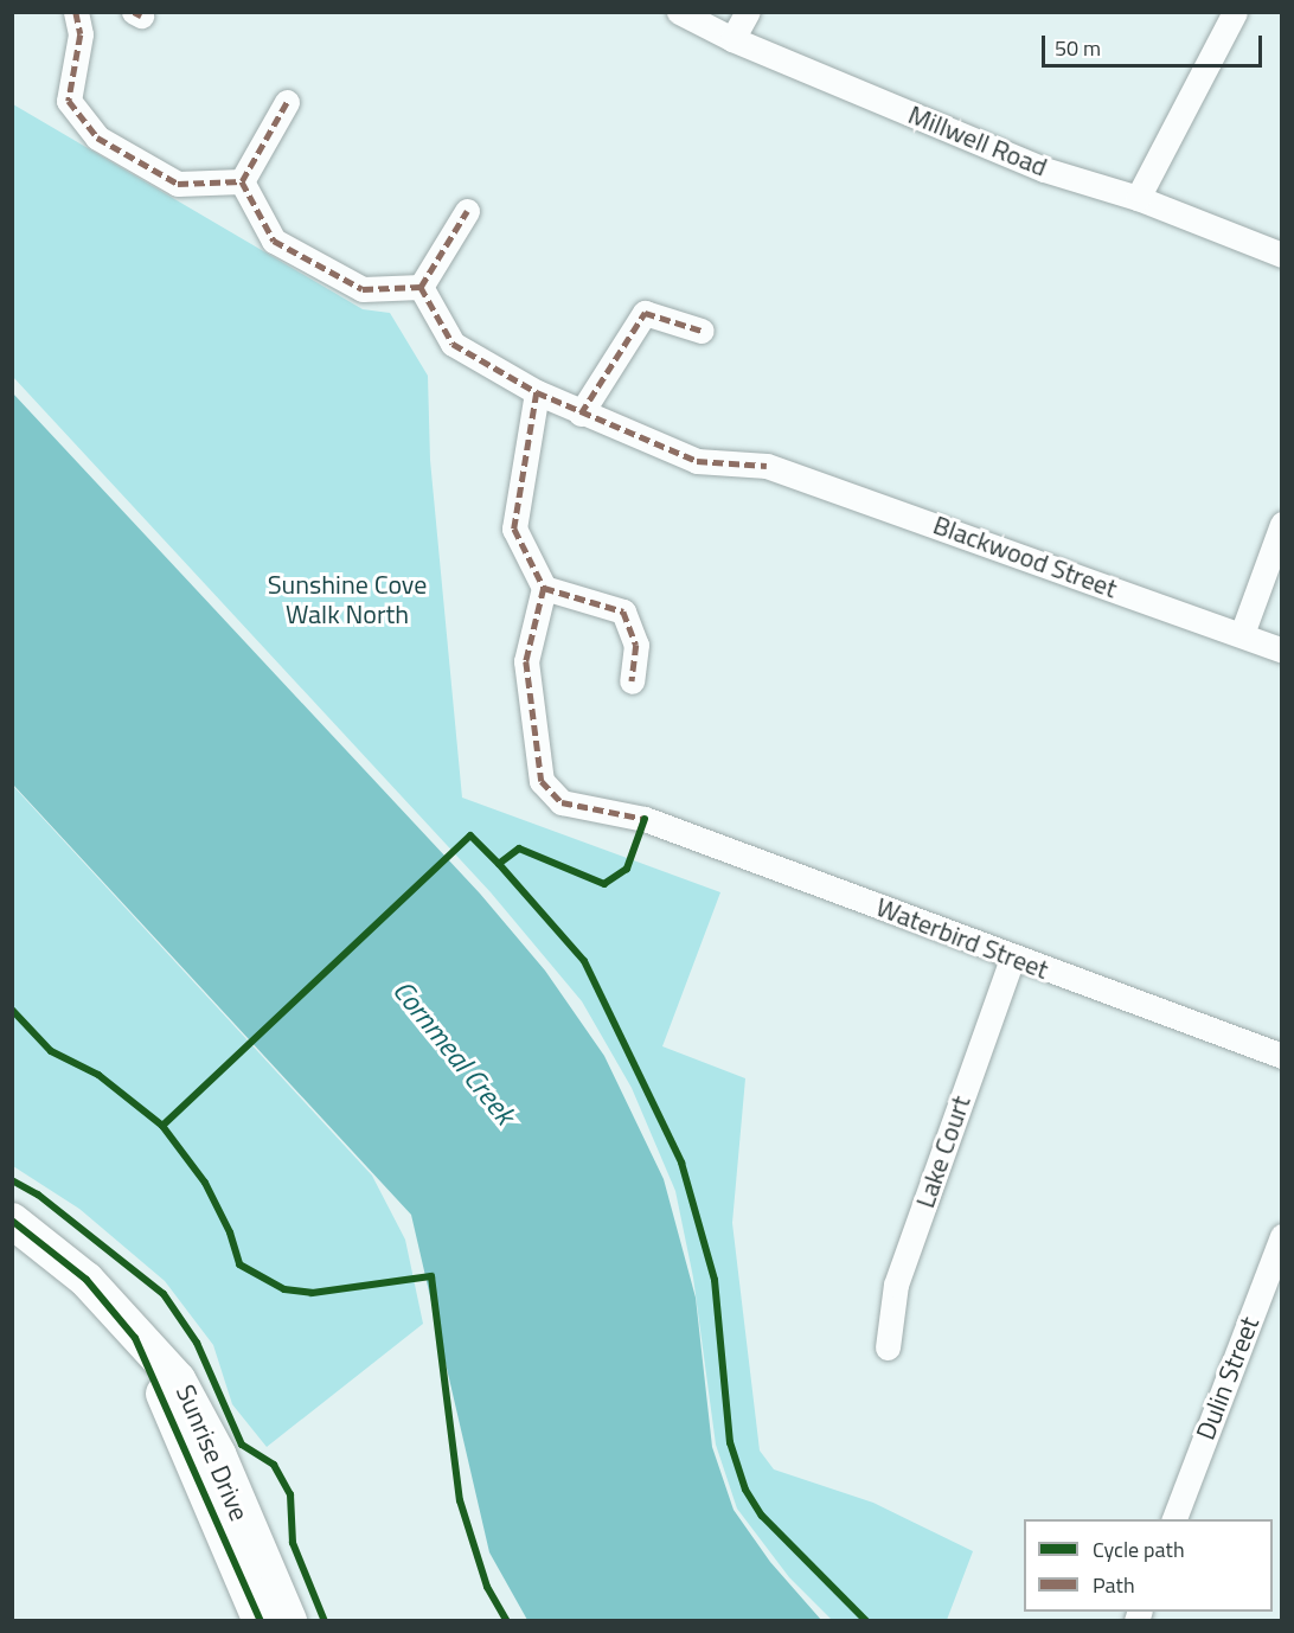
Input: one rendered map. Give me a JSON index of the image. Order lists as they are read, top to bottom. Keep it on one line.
{"streets":{"street":["Millwell Road","Blackwood Street","Waterbird Street","Lake Court","Dulin Street","Sunrise Drive"]},"crossings":[["Waterbird Street","Lake Court"]],"water":["Cornmeal Creek"],"parks":["Sunshine Cove Walk North"],"legend":["Cycle path","Path"],"scale_bar":"50 m"}
